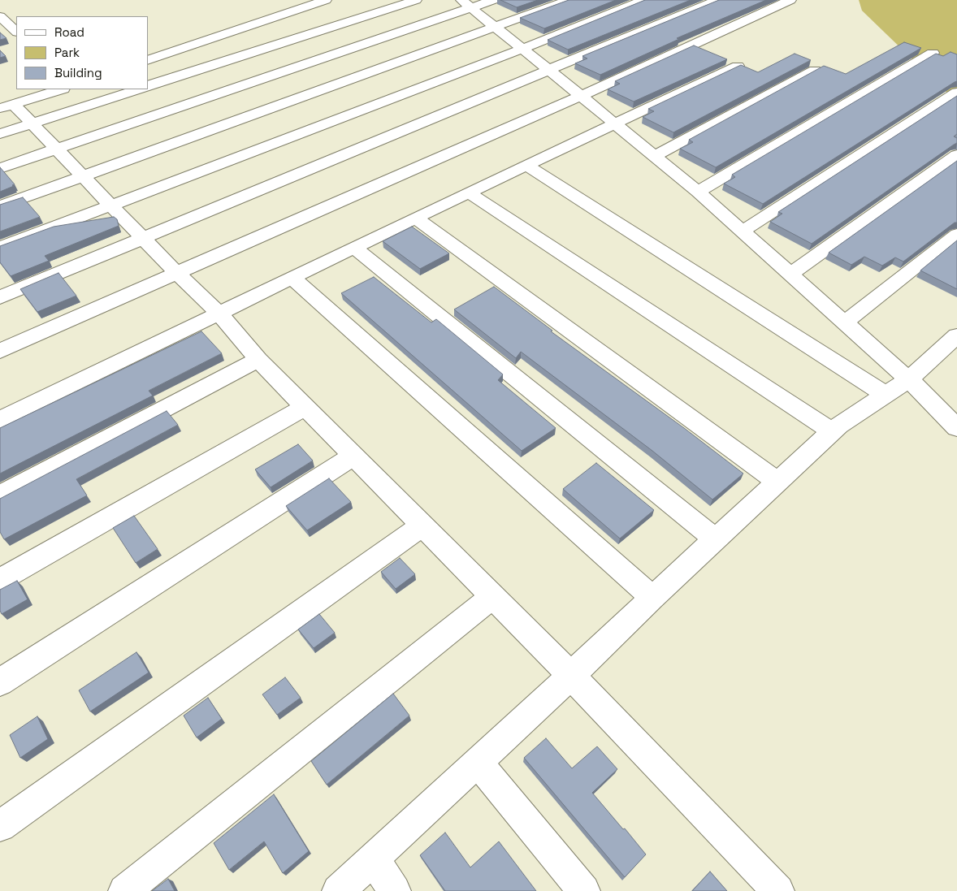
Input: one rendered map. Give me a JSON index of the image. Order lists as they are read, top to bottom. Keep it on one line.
{"legend":["Road","Park","Building"]}
